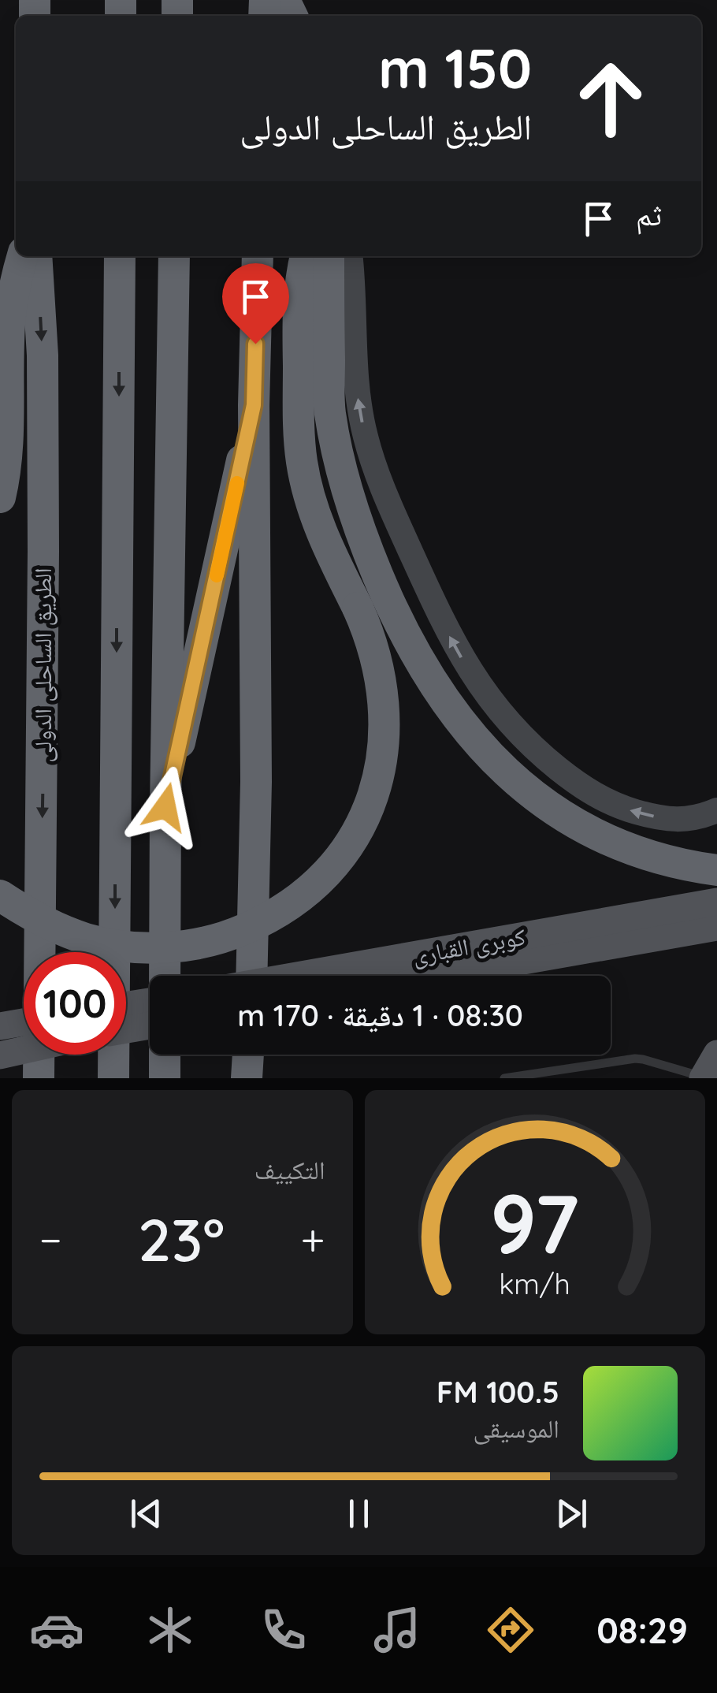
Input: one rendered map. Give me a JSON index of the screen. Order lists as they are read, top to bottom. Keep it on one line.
{"streets":{"highway":["الطريق الساحلى الدولى"],"main road":["كوبرى القبارى"]},"page":{"turn":["150 m","الطريق الساحلى الدولى"],"then":"ثم","limit":"100","trip":"08:30 · 1 دقيقة · 170 m","tile":"التكييف","heat":["−","23°","+"],"song":["100.5 FM","الموسيقى"],"tabs":"08:29","gauge":["97","km/h"]}}
